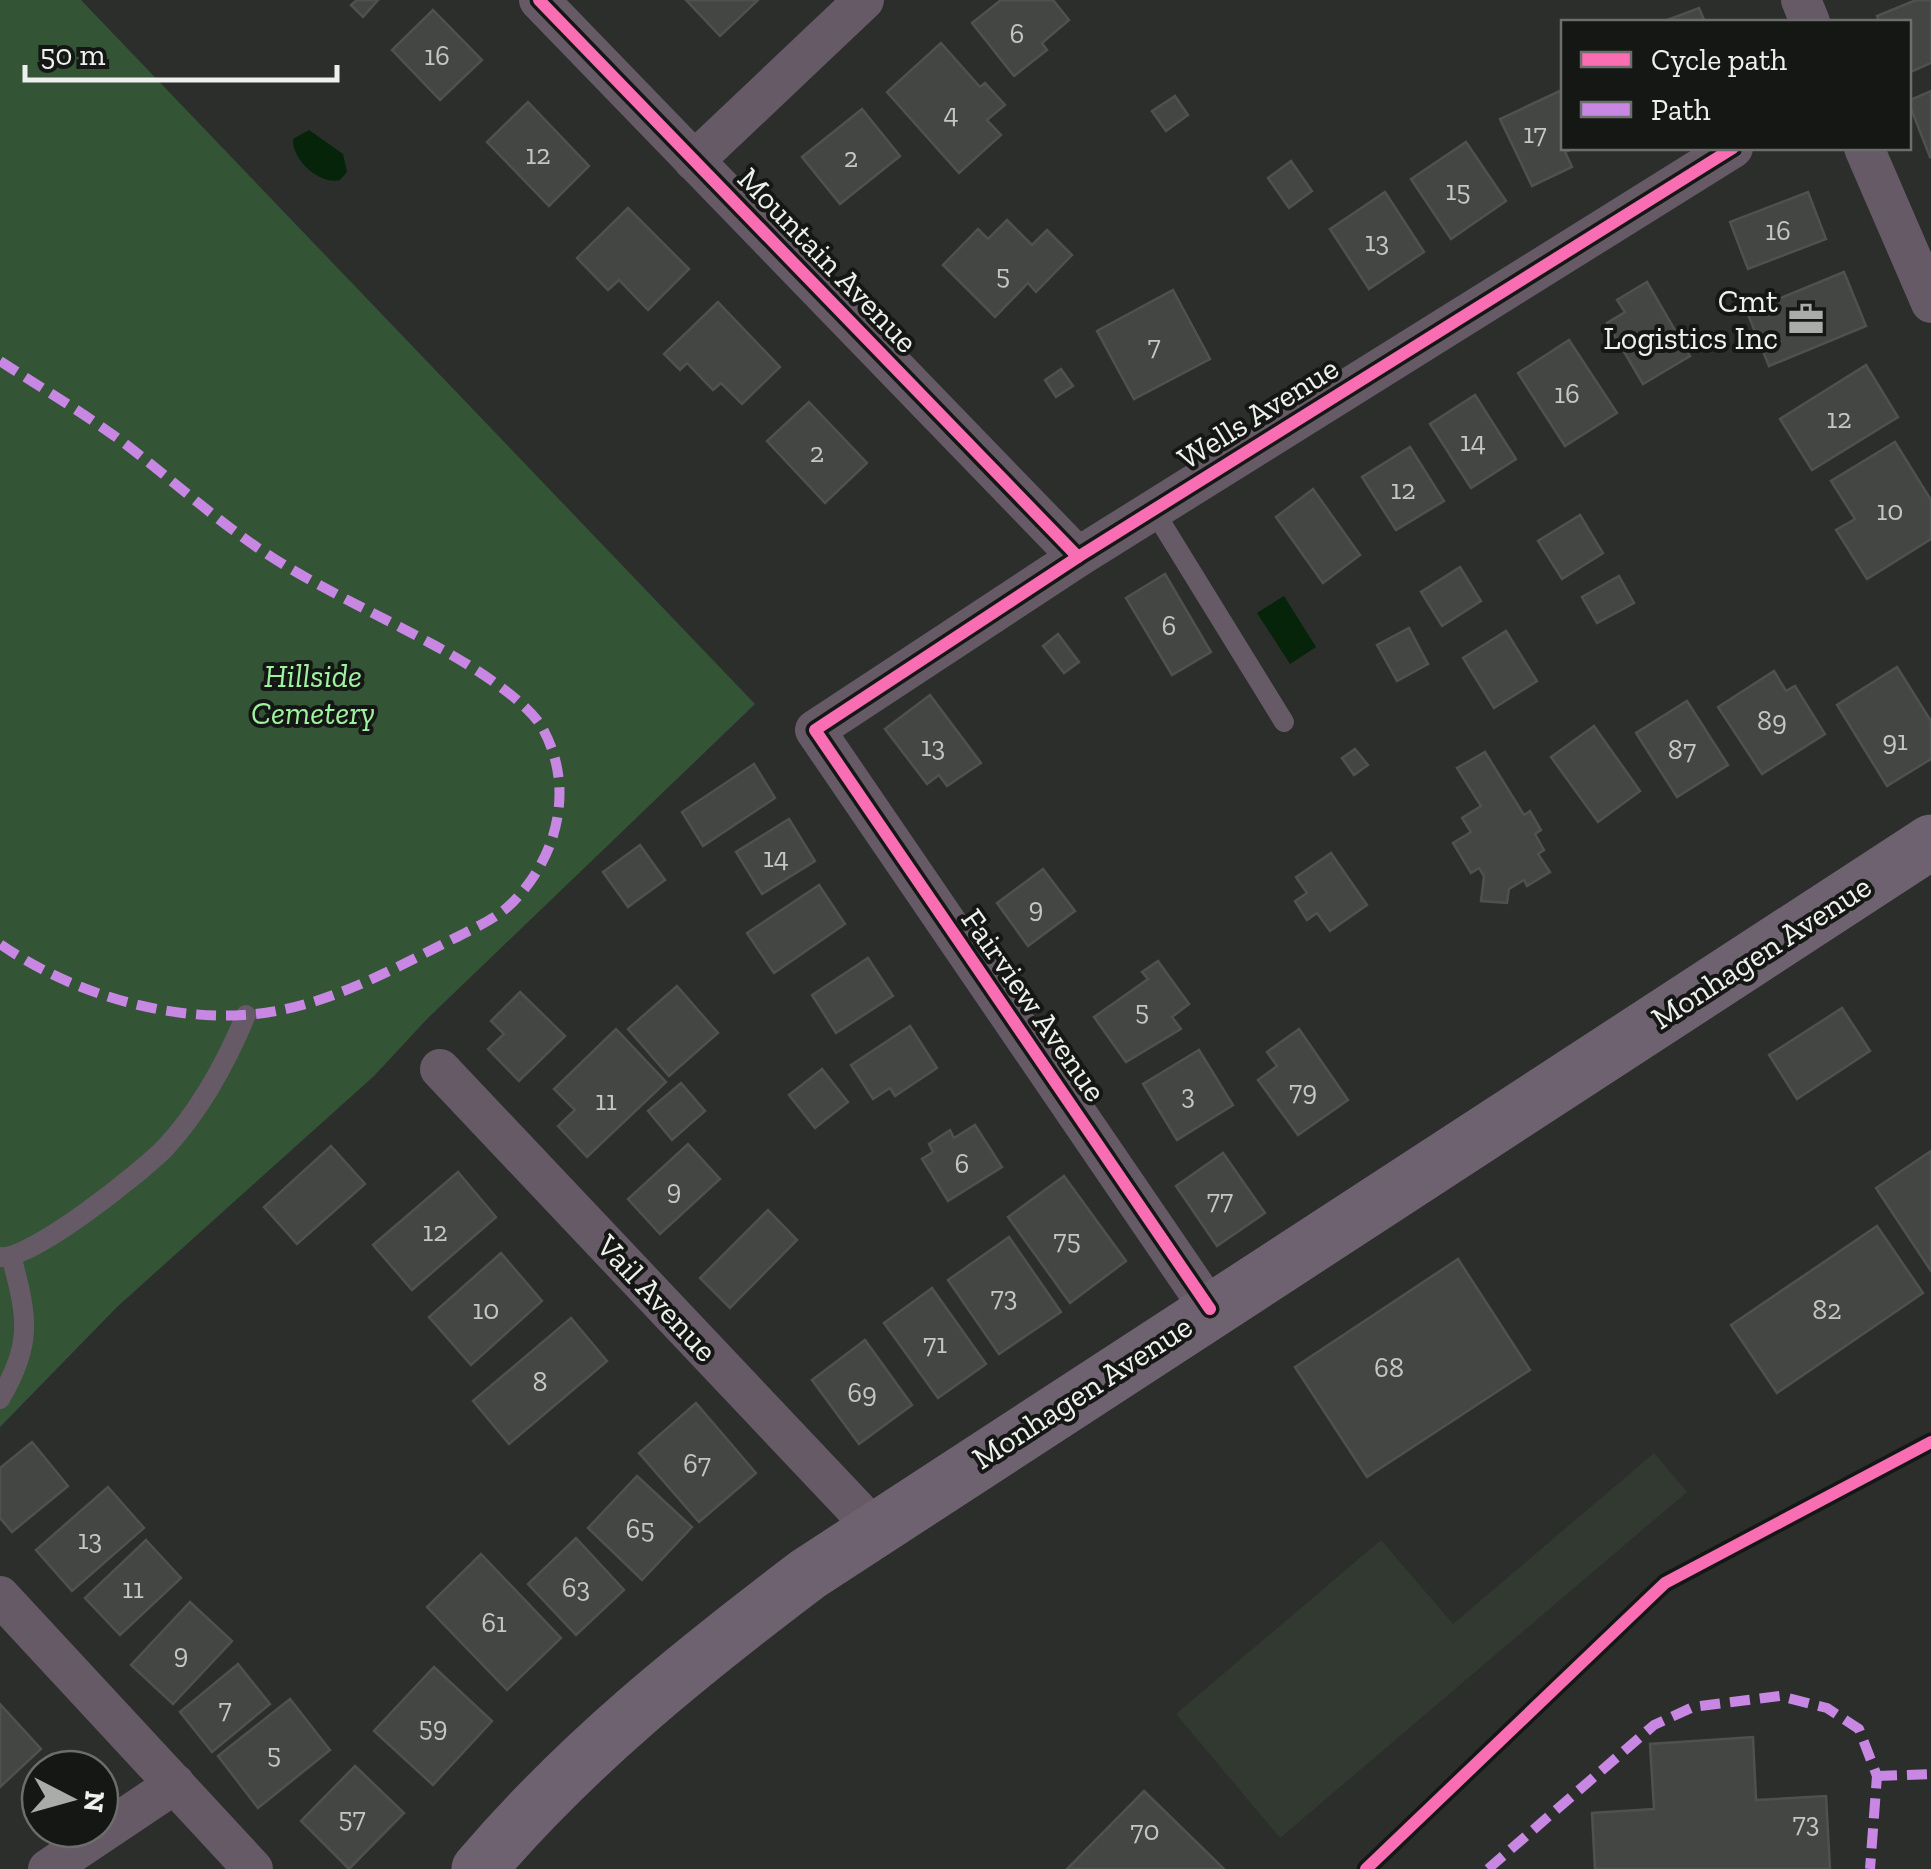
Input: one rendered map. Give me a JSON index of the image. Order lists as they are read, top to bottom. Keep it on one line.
{"streets":{"main road":["Monhagen Avenue"],"street":["Mountain Avenue","Wells Avenue","Fairview Avenue","Vail Avenue"]},"crossings":[["Mountain Avenue","Wells Avenue"],["Wells Avenue","Fairview Avenue"],["Monhagen Avenue","Fairview Avenue"],["Monhagen Avenue","Vail Avenue"]],"parks":["Hillside Cemetery"],"places":{"office":["Cmt Logistics Inc"]},"house_numbers":["6","16","4","17","12","2","15","16","13","5","7","16","12","14","2","12","10","6","89","91","13","87","14","9","5","79","3","11","6","9","77","12","75","73","10","82","71","68","8","69","67","65","13","63","11","61","9","7","59","5","57","73","70"],"legend":["Cycle path","Path"],"scale_bar":"50 m","north":"right"}
